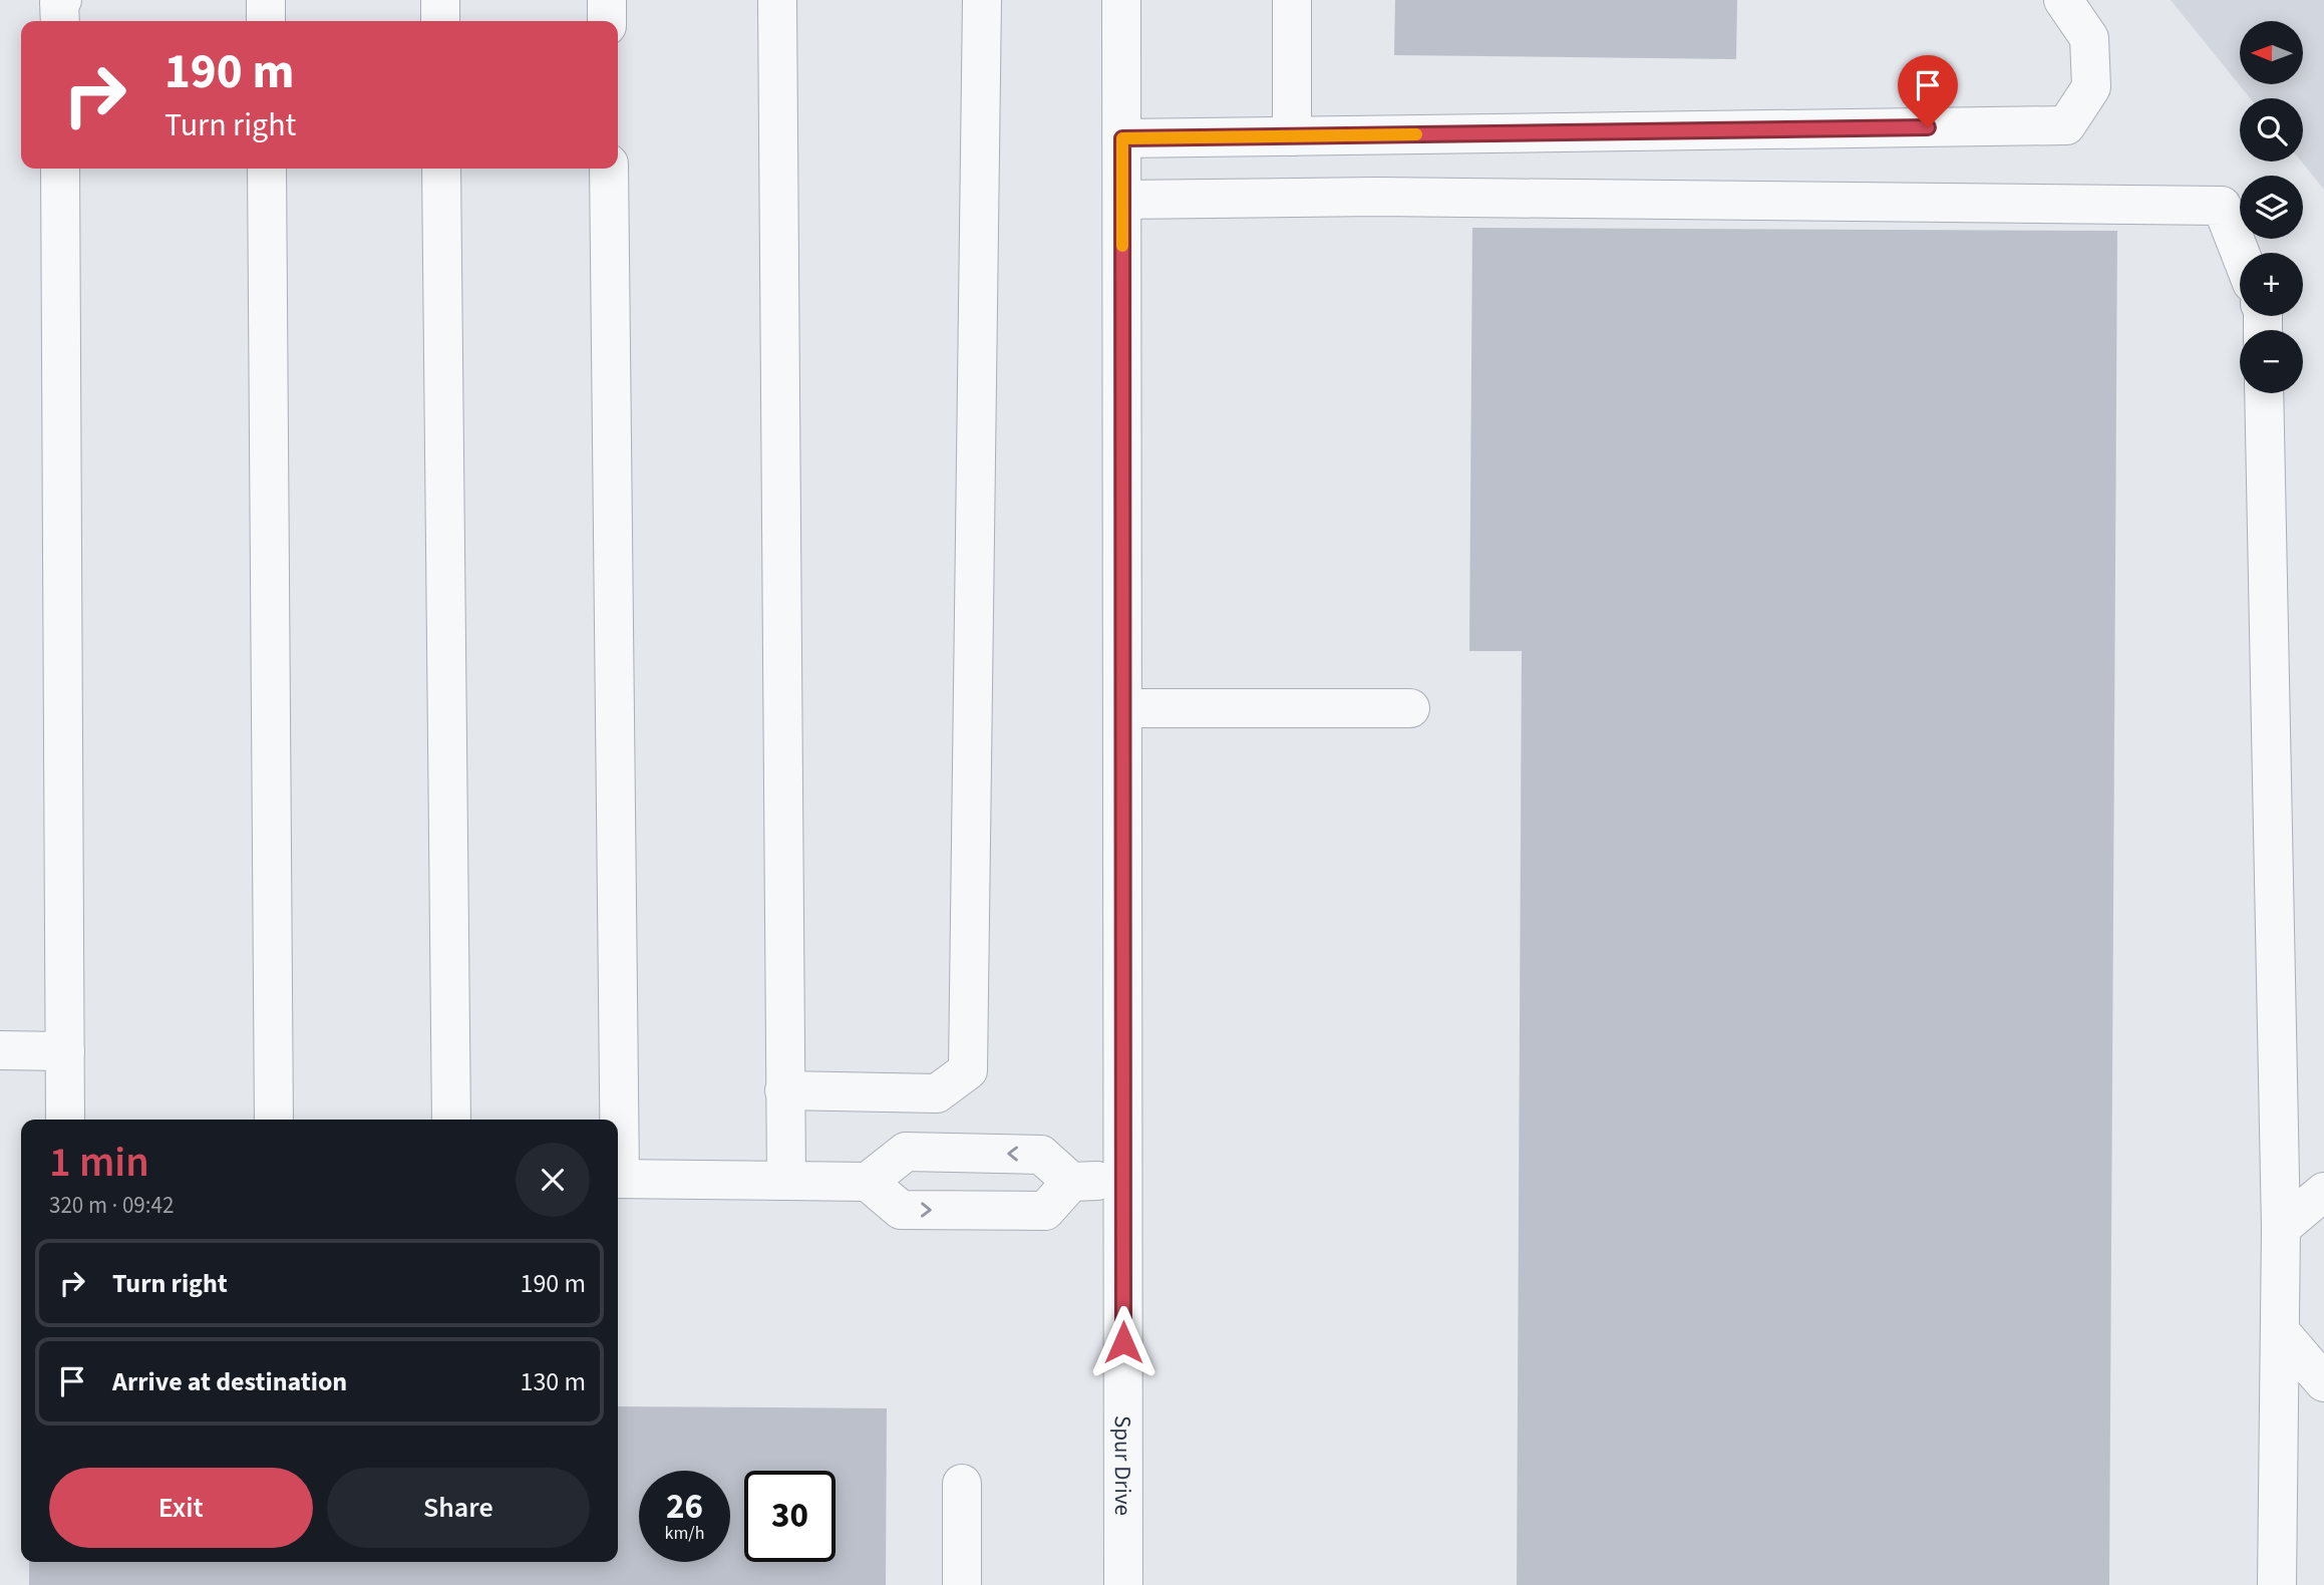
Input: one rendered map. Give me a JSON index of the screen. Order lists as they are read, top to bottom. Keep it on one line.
{"streets":{"street":["Spur Drive"]},"north":"left","page":{"map_buttons":["+","−"],"turn":["190 m","Turn right"],"heading":["1 min","320 m · 09:42"],"list":[{"name":"Turn right","value":"190 m"},{"name":"Arrive at destination","value":"130 m"}],"buttons":["Exit","Share"],"speed":"26 km/h","limit":"30"}}
